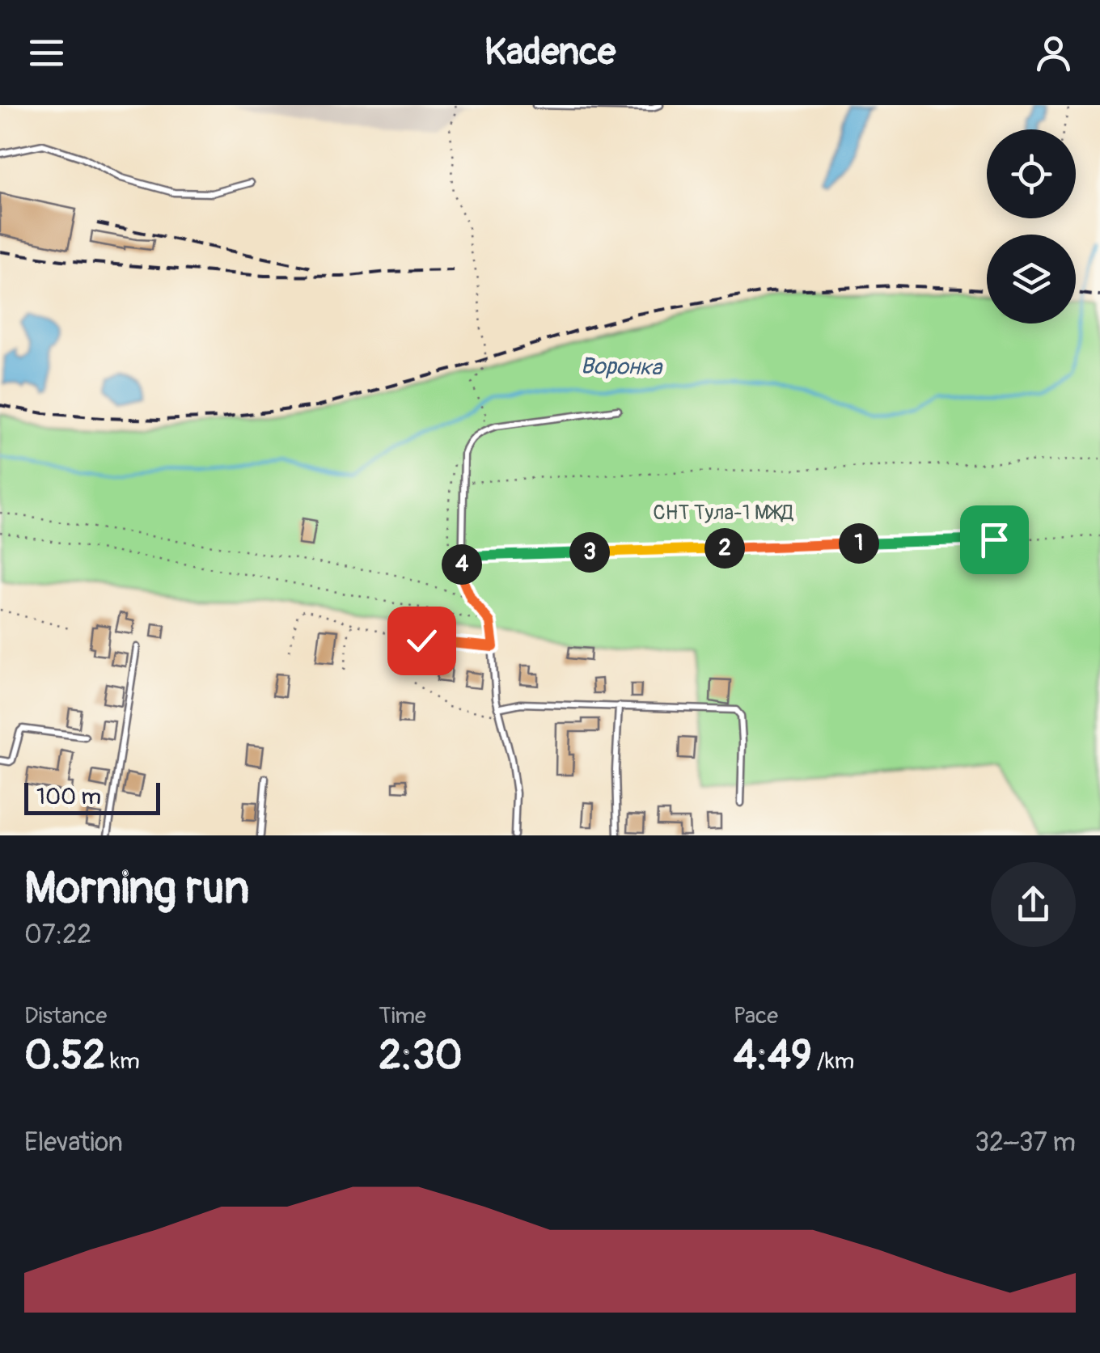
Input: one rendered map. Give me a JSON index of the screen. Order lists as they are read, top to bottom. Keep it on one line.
{"water":["Воронка"],"parks":["СНТ Тула-1 МЖД"],"scale_bar":"100 m","page":{"header":"Kadence","pins":["1","2","3","4"],"scale":"100 m","heading":["Morning run","07:22"],"stats":[["Distance","0.52 km"],["Time","2:30"],["Pace","4:49 /km"]],"chart":["Elevation","32–37 m"]}}
